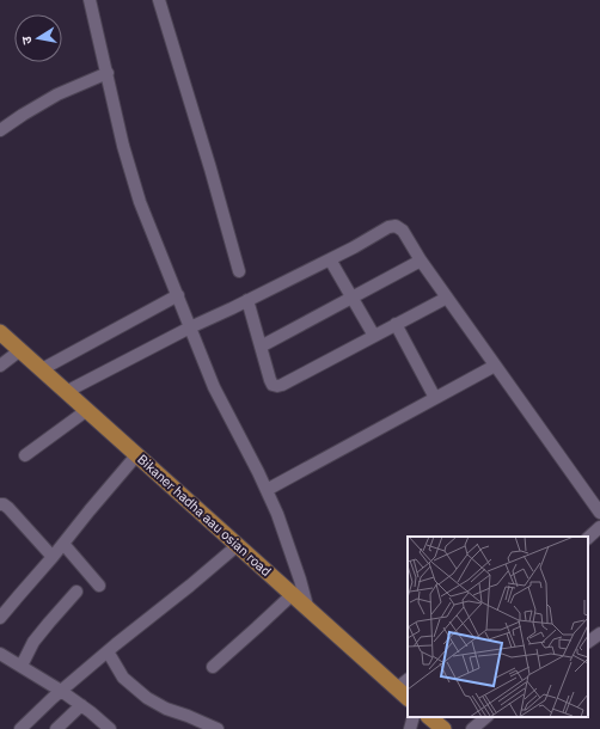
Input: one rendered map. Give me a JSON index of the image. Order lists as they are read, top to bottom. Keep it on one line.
{"streets":{"main road":["Bikaner hadha aau osian road"]},"north":"left"}
